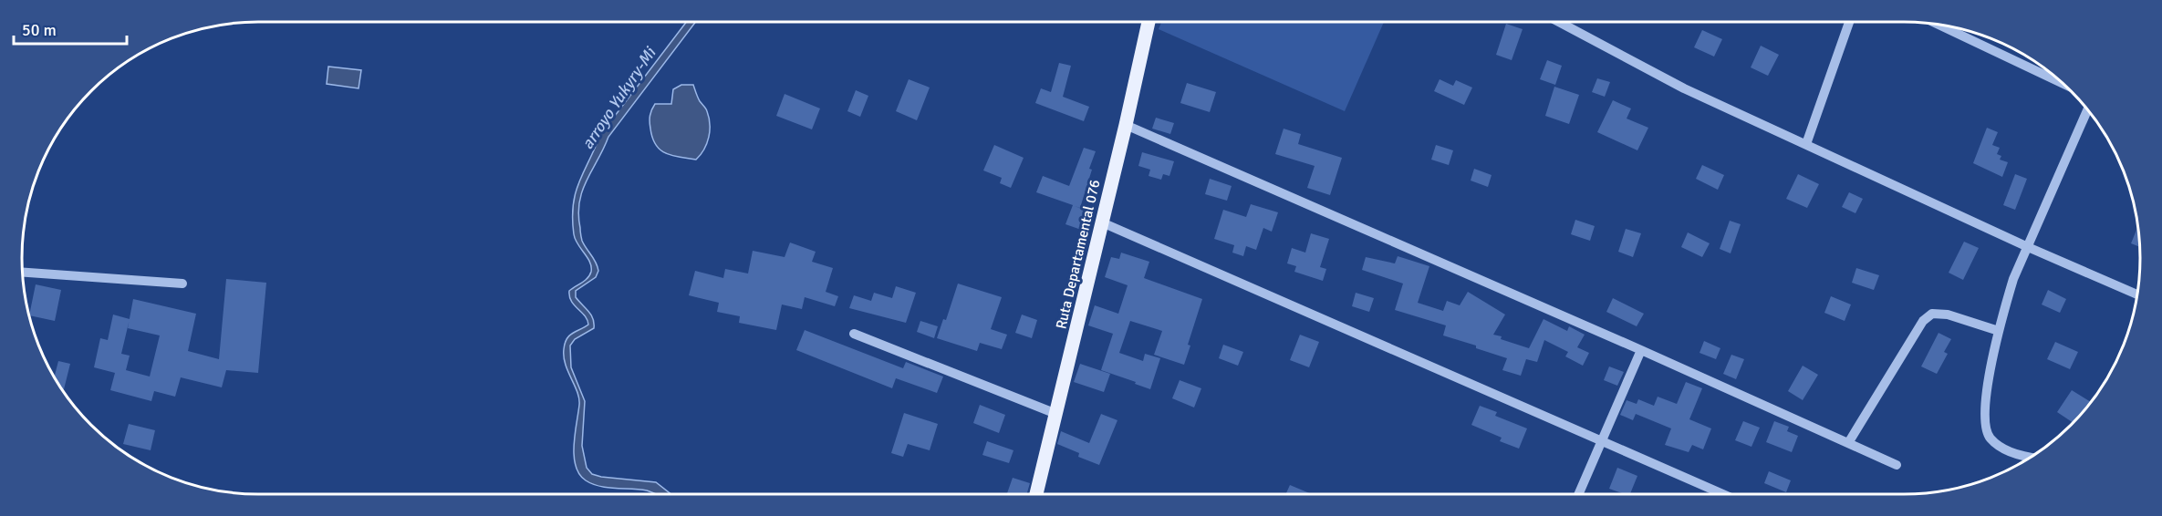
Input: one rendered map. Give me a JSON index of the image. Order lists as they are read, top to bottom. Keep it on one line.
{"streets":{"main road":["Ruta Departamental 076"]},"water":["arroyo Yukyry-Mi"],"scale_bar":"50 m"}
